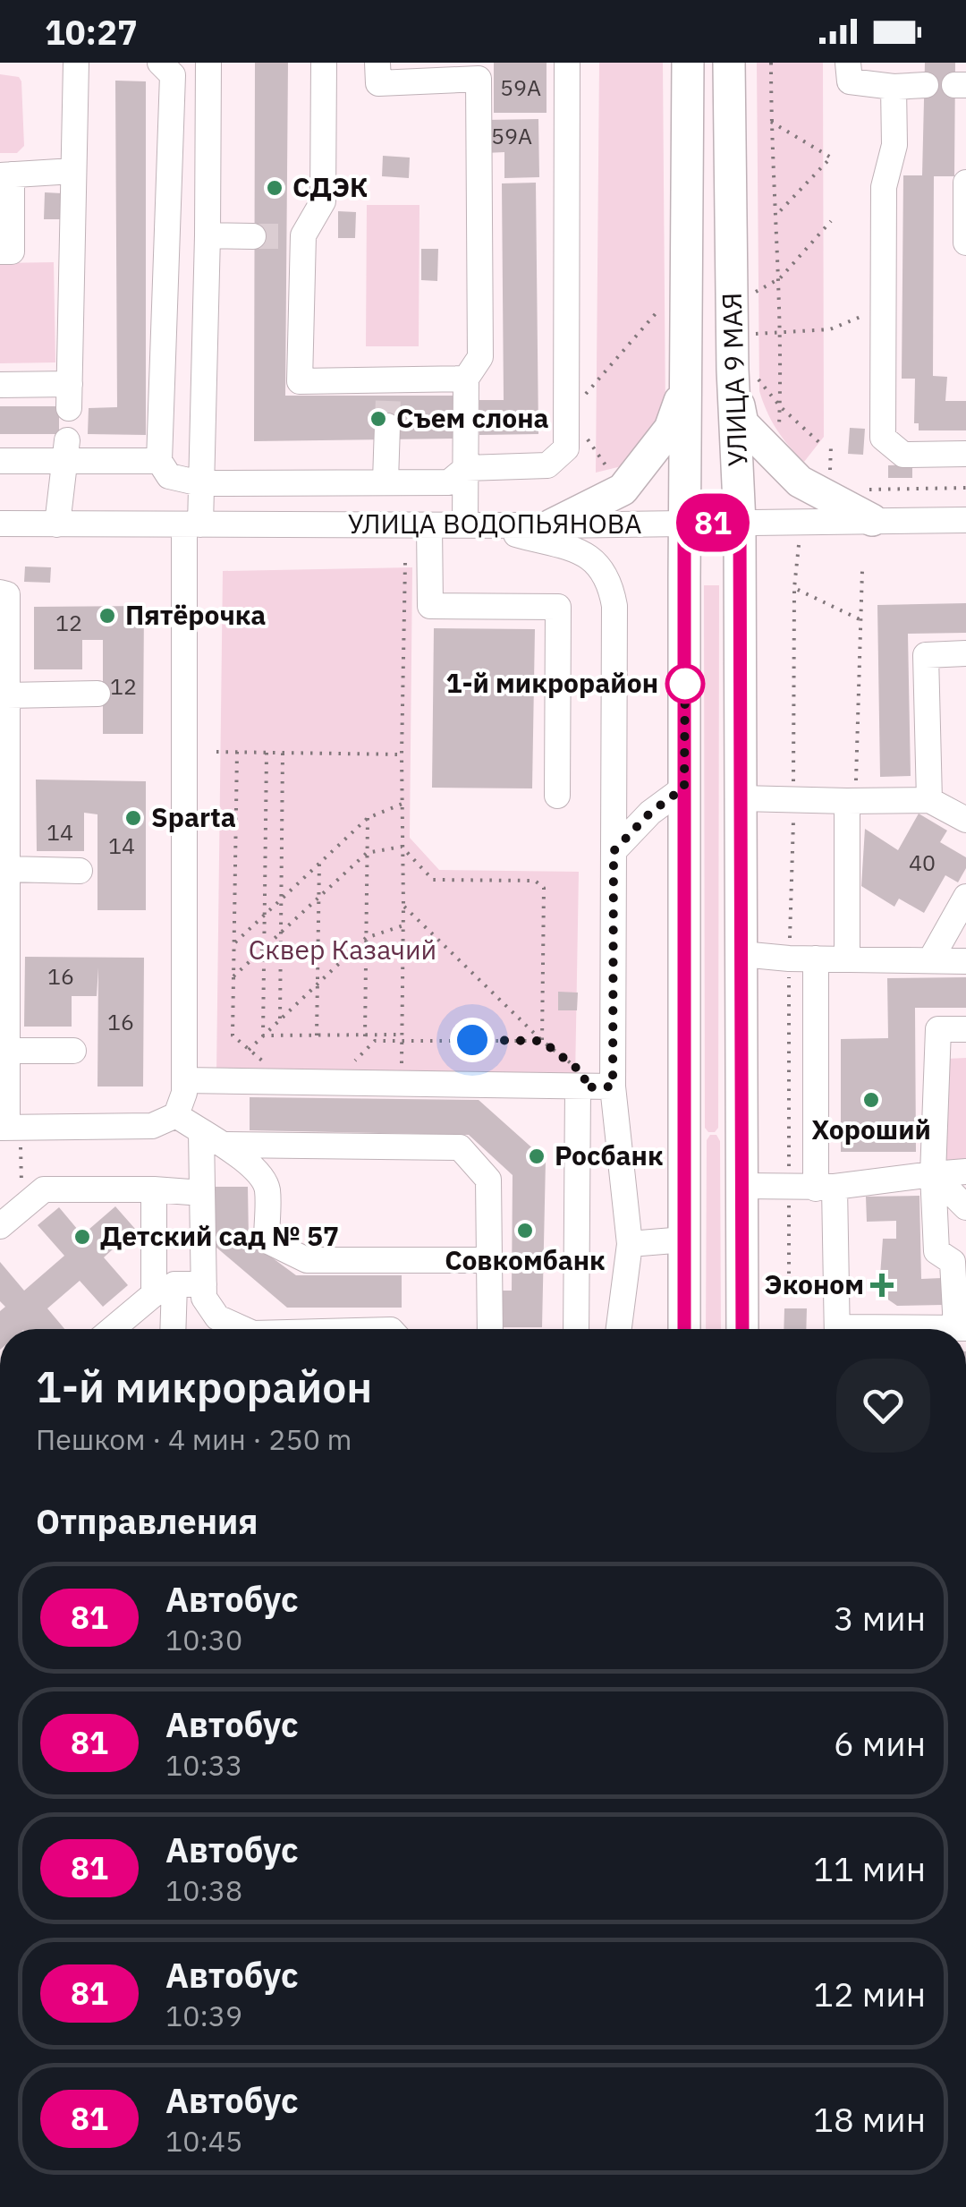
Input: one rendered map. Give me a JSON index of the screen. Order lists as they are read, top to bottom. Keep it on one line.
{"streets":{"main road":["УЛИЦА 9 МАЯ"],"street":["УЛИЦА ВОДОПЬЯНОВА"]},"crossings":[["УЛИЦА 9 МАЯ","УЛИЦА ВОДОПЬЯНОВА"]],"parks":["Сквер Казачий"],"places":{"other":["СДЭК","Съем слона","Пятёрочка","1-й микрорайон","Sparta","Хороший","Росбанк","Совкомбанк","Детский сад № 57"],"health":["Эконом"]},"lines":["bus line 81"],"house_numbers":["59А","59А","12","12","14","14","40","16","16"],"page":{"status":"10:27","on_map":"81","heading":[["1-й микрорайон","Пешком · 4 мин · 250 m"],"Отправления"],"list":[{"mark":"81","name":"Автобус","note":"10:30","value":"3 мин"},{"mark":"81","name":"Автобус","note":"10:33","value":"6 мин"},{"mark":"81","name":"Автобус","note":"10:38","value":"11 мин"},{"mark":"81","name":"Автобус","note":"10:39","value":"12 мин"},{"mark":"81","name":"Автобус","note":"10:45","value":"18 мин"}]}}
